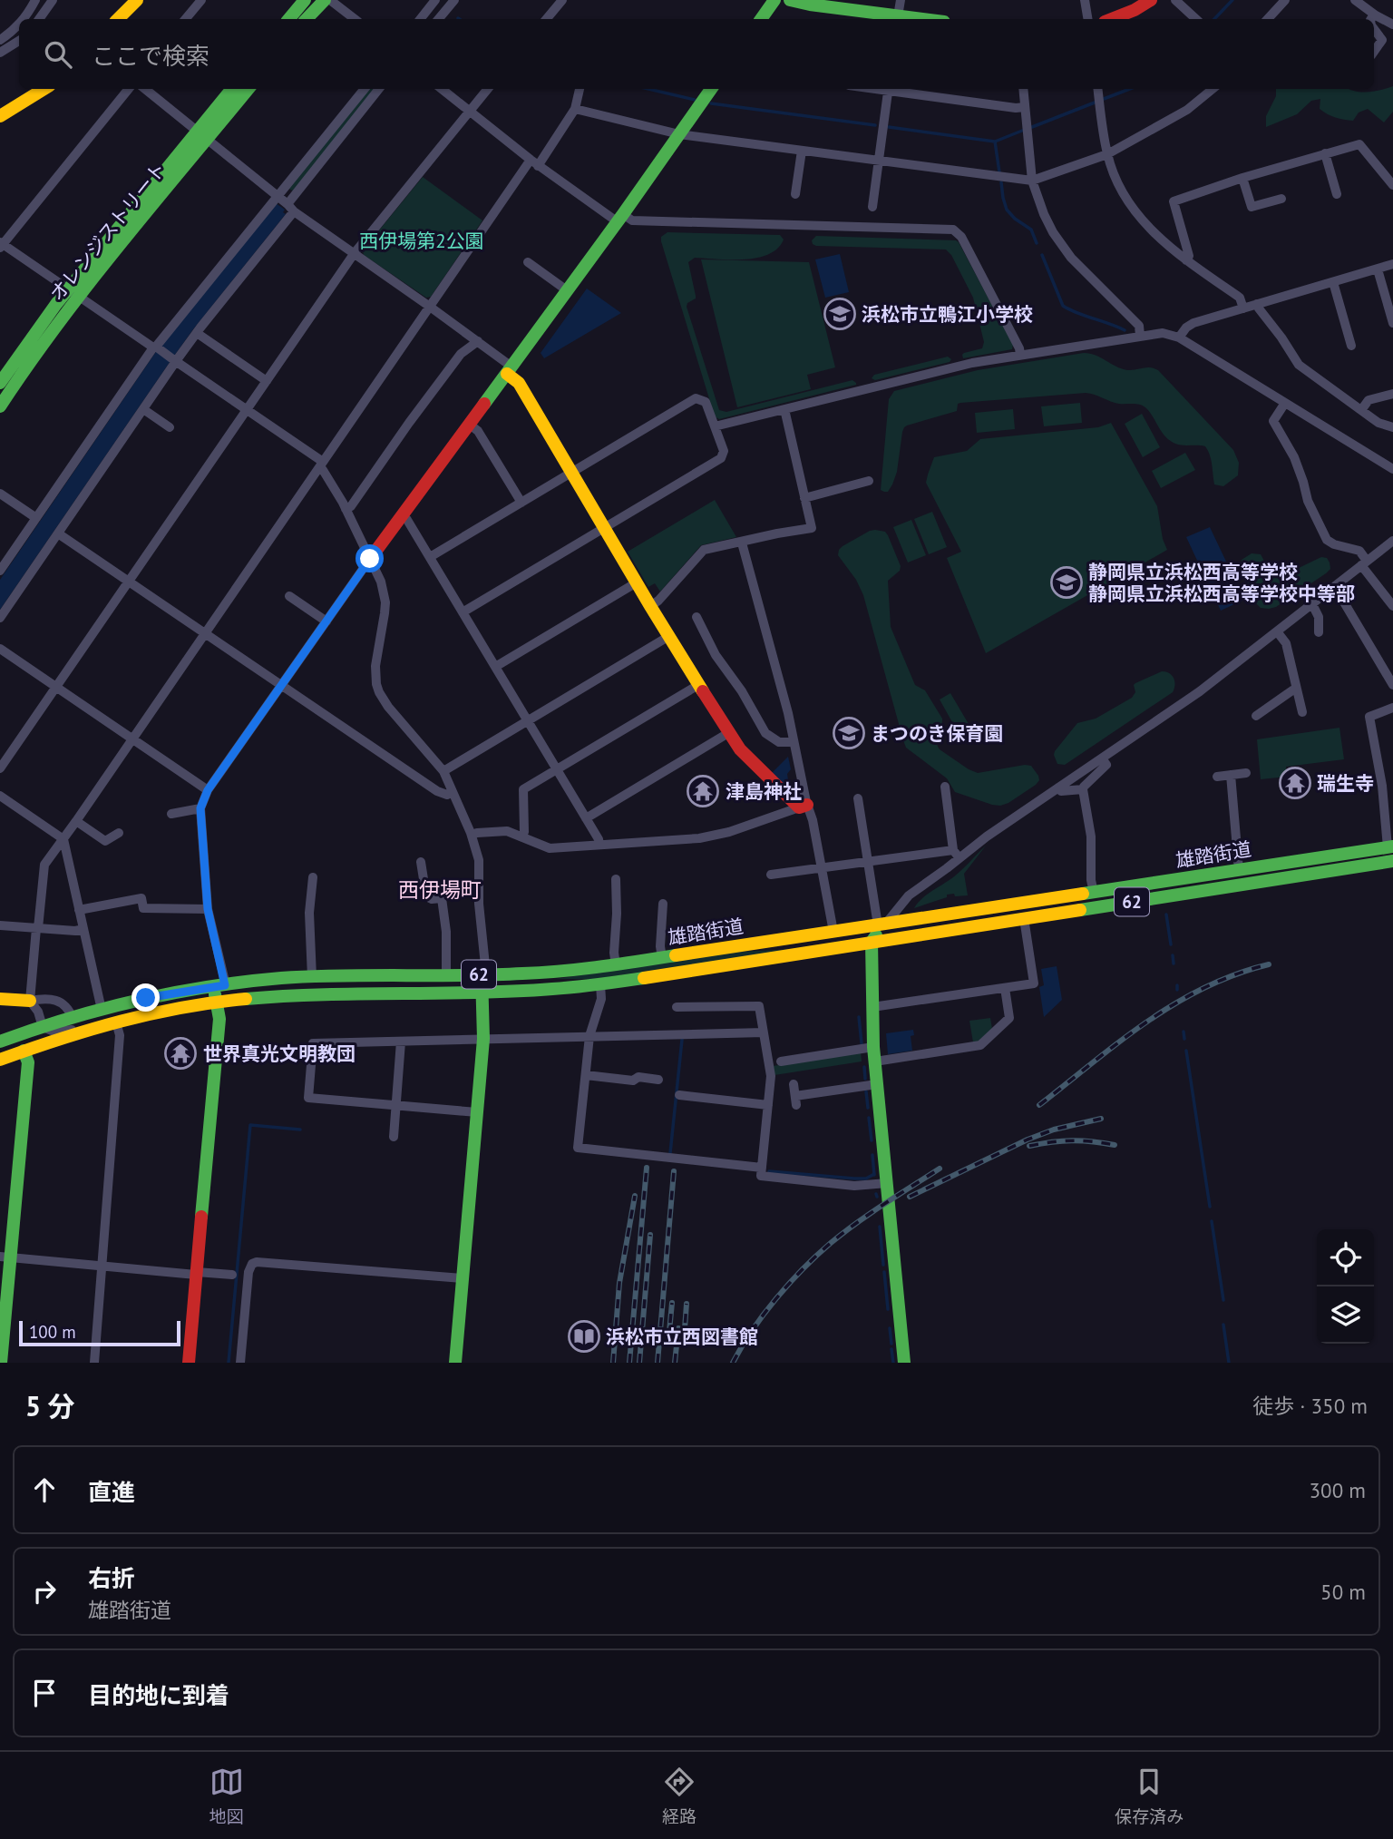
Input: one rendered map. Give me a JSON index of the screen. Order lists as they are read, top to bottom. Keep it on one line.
{"streets":{"street":["オレンジストリート","雄踏街道","62"]},"crossings":[["雄踏街道","62"]],"districts":["西伊場町"],"parks":["西伊場第2公園"],"places":{"school or university":["浜松市立鴨江小学校","静岡県立浜松西高等学校 静岡県立浜松西高等学校中等部","まつのき保育園"],"temple":["瑞生寺","津島神社","世界真光文明教団"],"library":["浜松市立西図書館"]},"scale_bar":"100 m","page":{"search":"ここで検索","scale":"100 m","heading":["5 分","徒歩 · 350 m"],"list":[["直進","300 m"],["右折","雄踏街道","50 m"],"目的地に到着"],"nav":["地図","経路","保存済み"]}}
